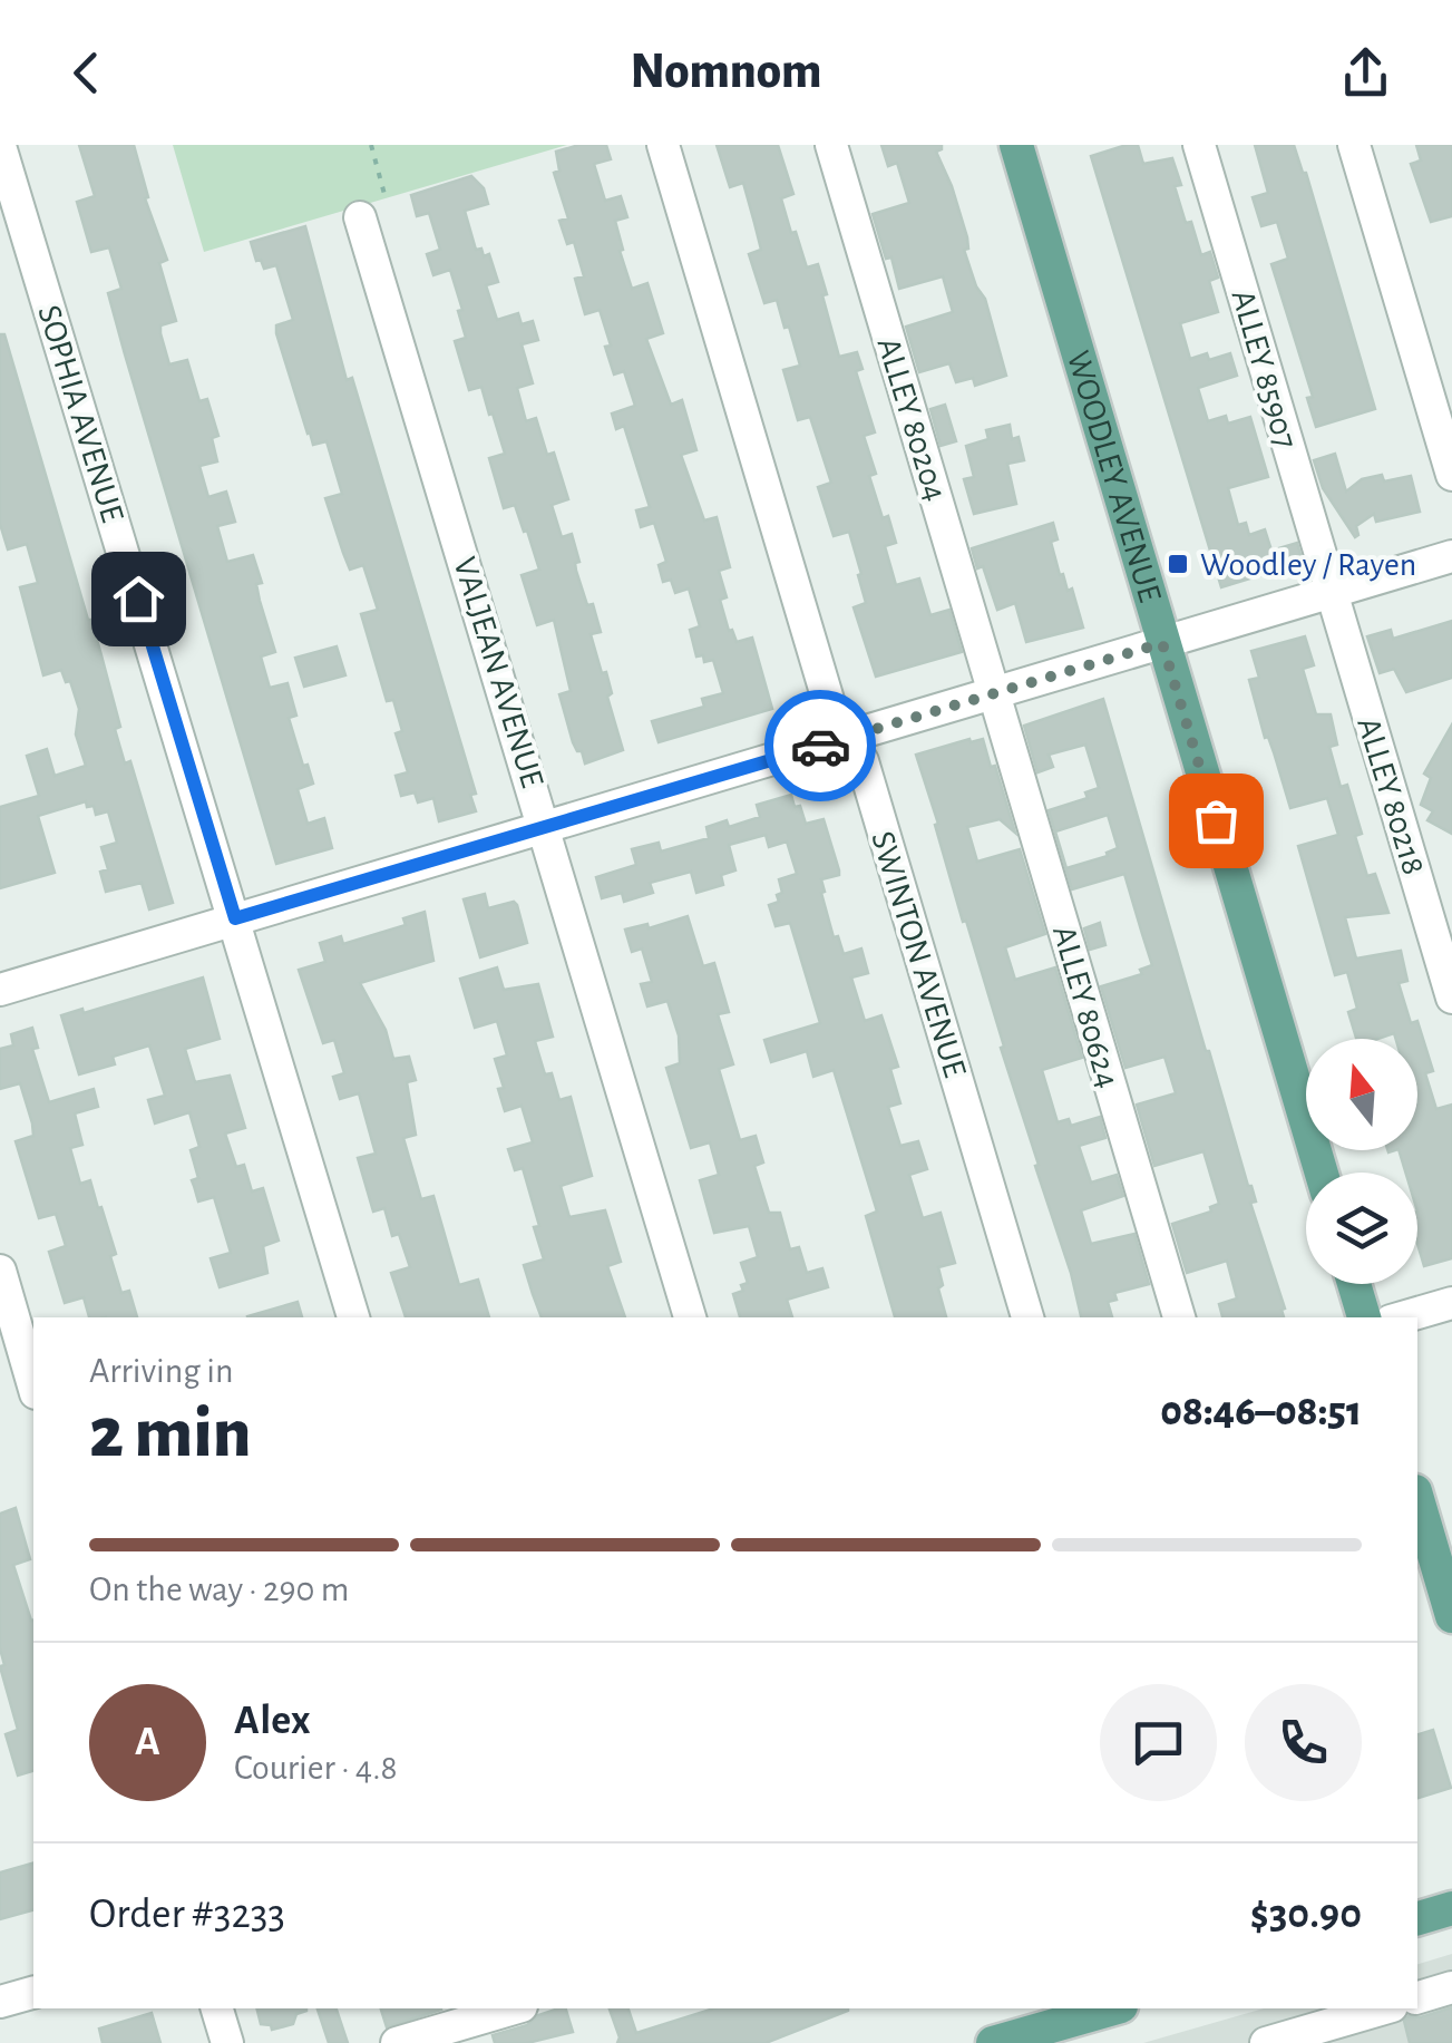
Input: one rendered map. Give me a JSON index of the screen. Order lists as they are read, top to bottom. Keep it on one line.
{"streets":{"main road":["WOODLEY AVENUE"],"street":["ALLEY 85907","SOPHIA AVENUE","ALLEY 80204","VALJEAN AVENUE","ALLEY 80218","SWINTON AVENUE","ALLEY 80624"]},"crossings":[["ALLEY 85907","ALLEY 80218"],["ALLEY 80204","ALLEY 80624"]],"places":{"transit":["Woodley / Rayen"]},"north":"top","page":{"header":"Nomnom","heading":["2 min","Arriving in","08:46–08:51"],"panel":["Alex","Courier · 4.8","Order #3233","$30.90"],"bar":"On the way · 290 m","round":"A"}}
